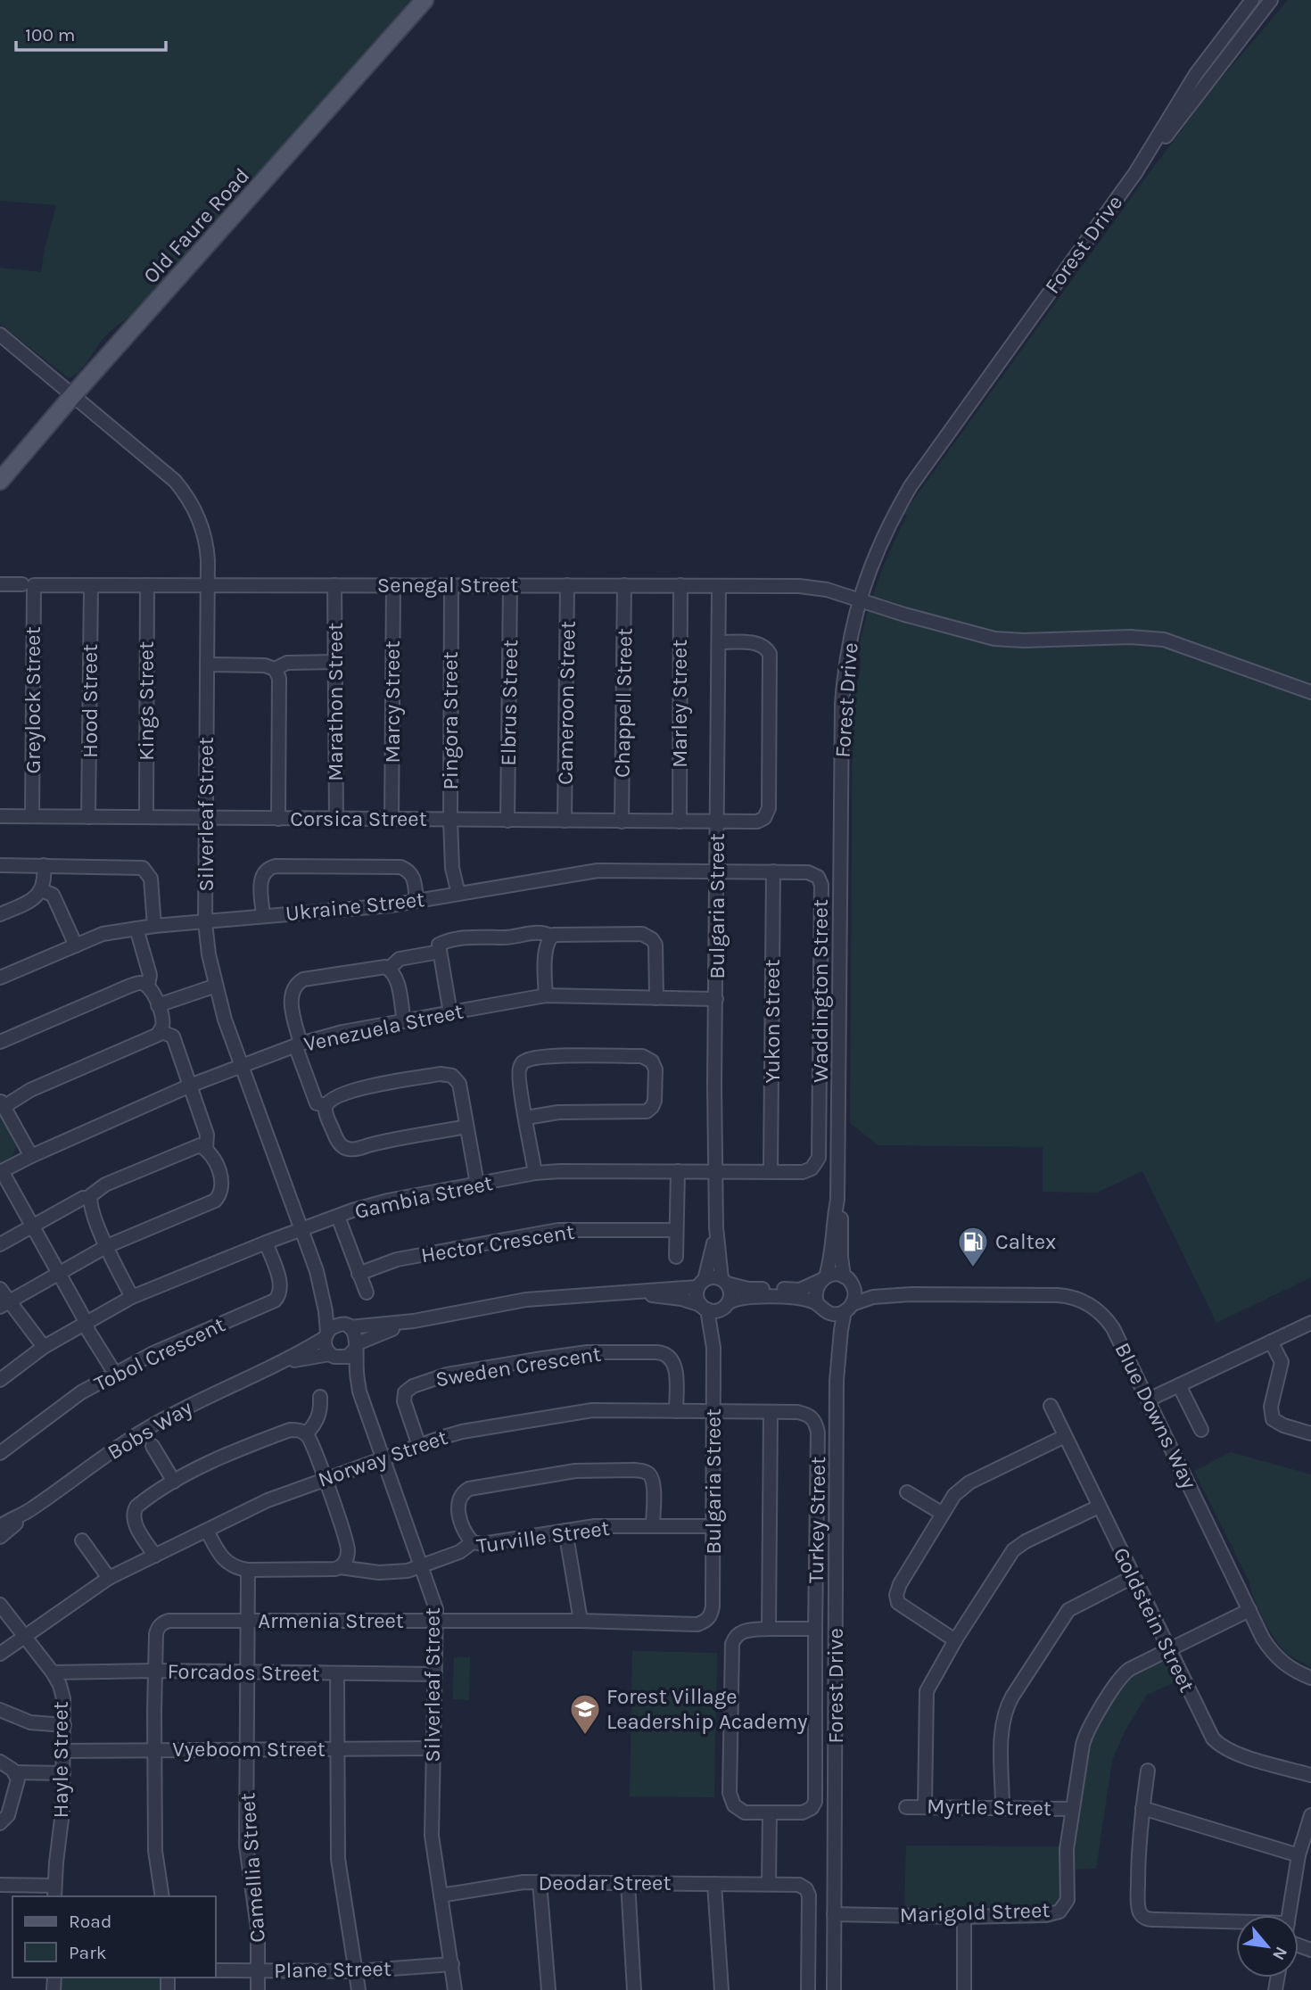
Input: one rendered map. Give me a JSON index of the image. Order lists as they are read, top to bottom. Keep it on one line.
{"streets":{"main road":["Old Faure Road"],"street":["Forest Drive","Senegal Street","Greylock Street","Hood Street","Kings Street","Marathon Street","Marcy Street","Elbrus Street","Cameroon Street","Chappell Street","Marley Street","Pingora Street","Silverleaf Street","Corsica Street","Ukraine Street","Bulgaria Street","Waddington Street","Yukon Street","Venezuela Street","Gambia Street","Hector Crescent","Tobol Crescent","Sweden Crescent","Blue Downs Way","Bobs Way","Norway Street","Turkey Street","Turville Street","Goldstein Street","Armenia Street","Forcados Street","Vyeboom Street","Hayle Street","Myrtle Street","Camellia Street","Deodar Street","Marigold Street","Plane Street"]},"crossings":[["Old Faure Road","Silverleaf Street"],["Forest Drive","Senegal Street"],["Forest Drive","Blue Downs Way"],["Forest Drive","Marigold Street"],["Senegal Street","Greylock Street"],["Senegal Street","Hood Street"],["Senegal Street","Kings Street"],["Senegal Street","Marathon Street"],["Senegal Street","Marcy Street"],["Senegal Street","Elbrus Street"],["Senegal Street","Cameroon Street"],["Senegal Street","Chappell Street"],["Senegal Street","Marley Street"],["Senegal Street","Pingora Street"],["Senegal Street","Silverleaf Street"],["Senegal Street","Bulgaria Street"],["Greylock Street","Corsica Street"],["Hood Street","Corsica Street"],["Kings Street","Corsica Street"],["Marathon Street","Corsica Street"],["Marcy Street","Corsica Street"],["Elbrus Street","Corsica Street"],["Cameroon Street","Corsica Street"],["Chappell Street","Corsica Street"],["Marley Street","Corsica Street"],["Pingora Street","Corsica Street"],["Pingora Street","Ukraine Street"],["Silverleaf Street","Corsica Street"],["Silverleaf Street","Ukraine Street"],["Silverleaf Street","Venezuela Street"],["Silverleaf Street","Gambia Street"],["Silverleaf Street","Bobs Way"],["Silverleaf Street","Norway Street"],["Silverleaf Street","Turville Street"],["Silverleaf Street","Armenia Street"],["Silverleaf Street","Forcados Street"],["Silverleaf Street","Vyeboom Street"],["Silverleaf Street","Deodar Street"],["Silverleaf Street","Plane Street"],["Corsica Street","Bulgaria Street"],["Ukraine Street","Bulgaria Street"],["Ukraine Street","Waddington Street"],["Bulgaria Street","Waddington Street"],["Bulgaria Street","Venezuela Street"],["Bulgaria Street","Gambia Street"],["Bulgaria Street","Norway Street"],["Bulgaria Street","Turville Street"],["Bulgaria Street","Armenia Street"],["Waddington Street","Yukon Street"],["Waddington Street","Gambia Street"],["Yukon Street","Gambia Street"],["Gambia Street","Tobol Crescent"],["Sweden Crescent","Norway Street"],["Blue Downs Way","Marigold Street"],["Norway Street","Turkey Street"],["Norway Street","Hayle Street"],["Turville Street","Camellia Street"],["Goldstein Street","Marigold Street"],["Armenia Street","Forcados Street"],["Armenia Street","Camellia Street"],["Forcados Street","Hayle Street"],["Forcados Street","Camellia Street"],["Vyeboom Street","Hayle Street"],["Vyeboom Street","Camellia Street"],["Myrtle Street","Marigold Street"],["Camellia Street","Plane Street"]],"places":{"fuel station":["Caltex"],"school or university":["Forest Village Leadership Academy"]},"legend":["Road","Park"],"scale_bar":"100 m","north":"bottom right"}
